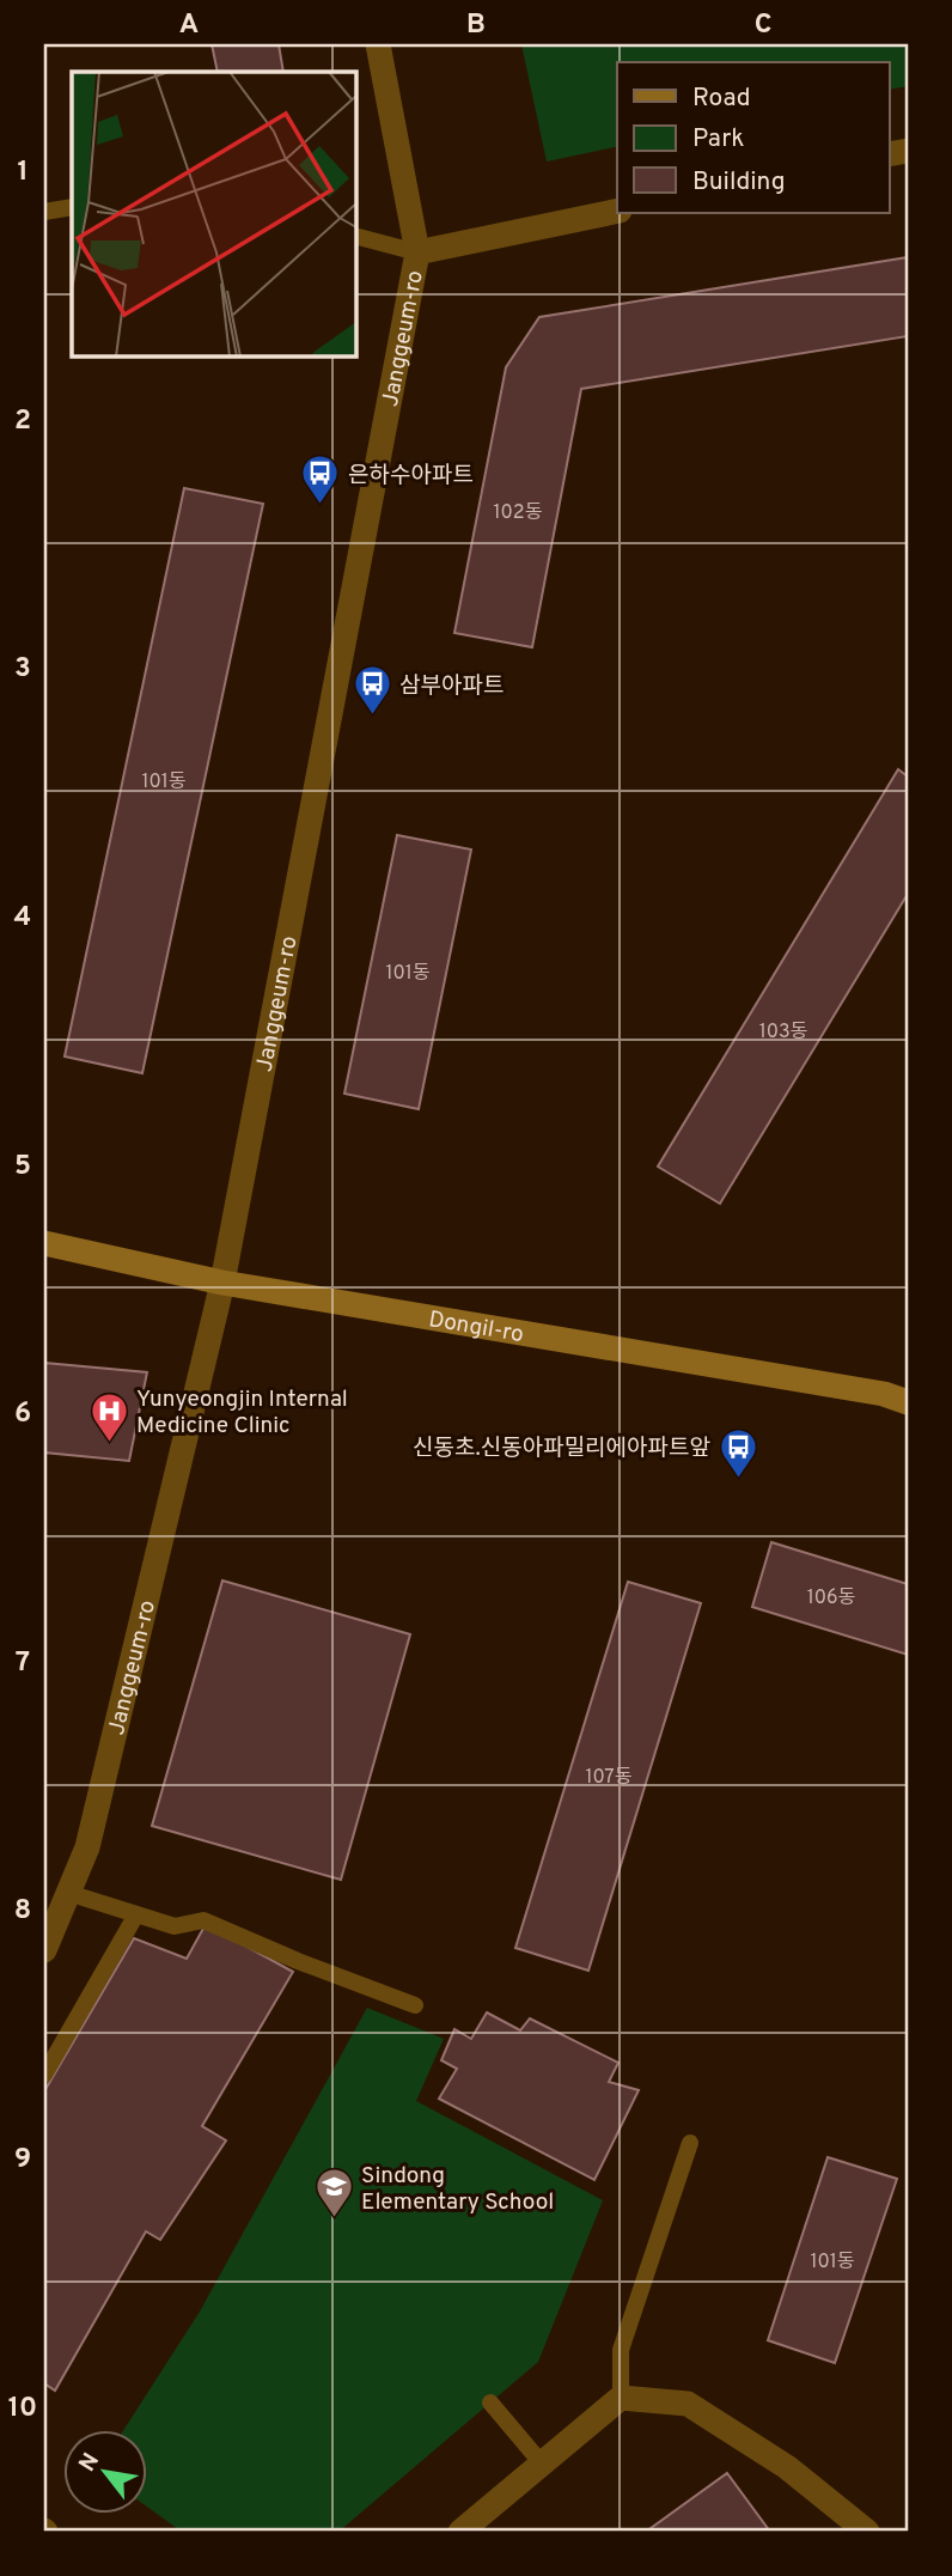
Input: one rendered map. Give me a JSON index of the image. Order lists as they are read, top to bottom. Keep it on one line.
{"streets":{"street":["Janggeum-ro","Dongil-ro"]},"crossings":[["Janggeum-ro","Dongil-ro"]],"places":{"bus stop":["은하수아파트","삼부아파트","신동초.신동아파밀리에아파트앞"],"hospital":["Yunyeongjin Internal Medicine Clinic"],"school or university":["Sindong Elementary School"]},"house_numbers":["102동","101동","101동","103동","106동","107동","101동"],"legend":["Road","Park","Building"],"north":"top left","grid":{"columns":["A","B","C"],"rows":["1","2","3","4","5","6","7","8","9","10"]}}
